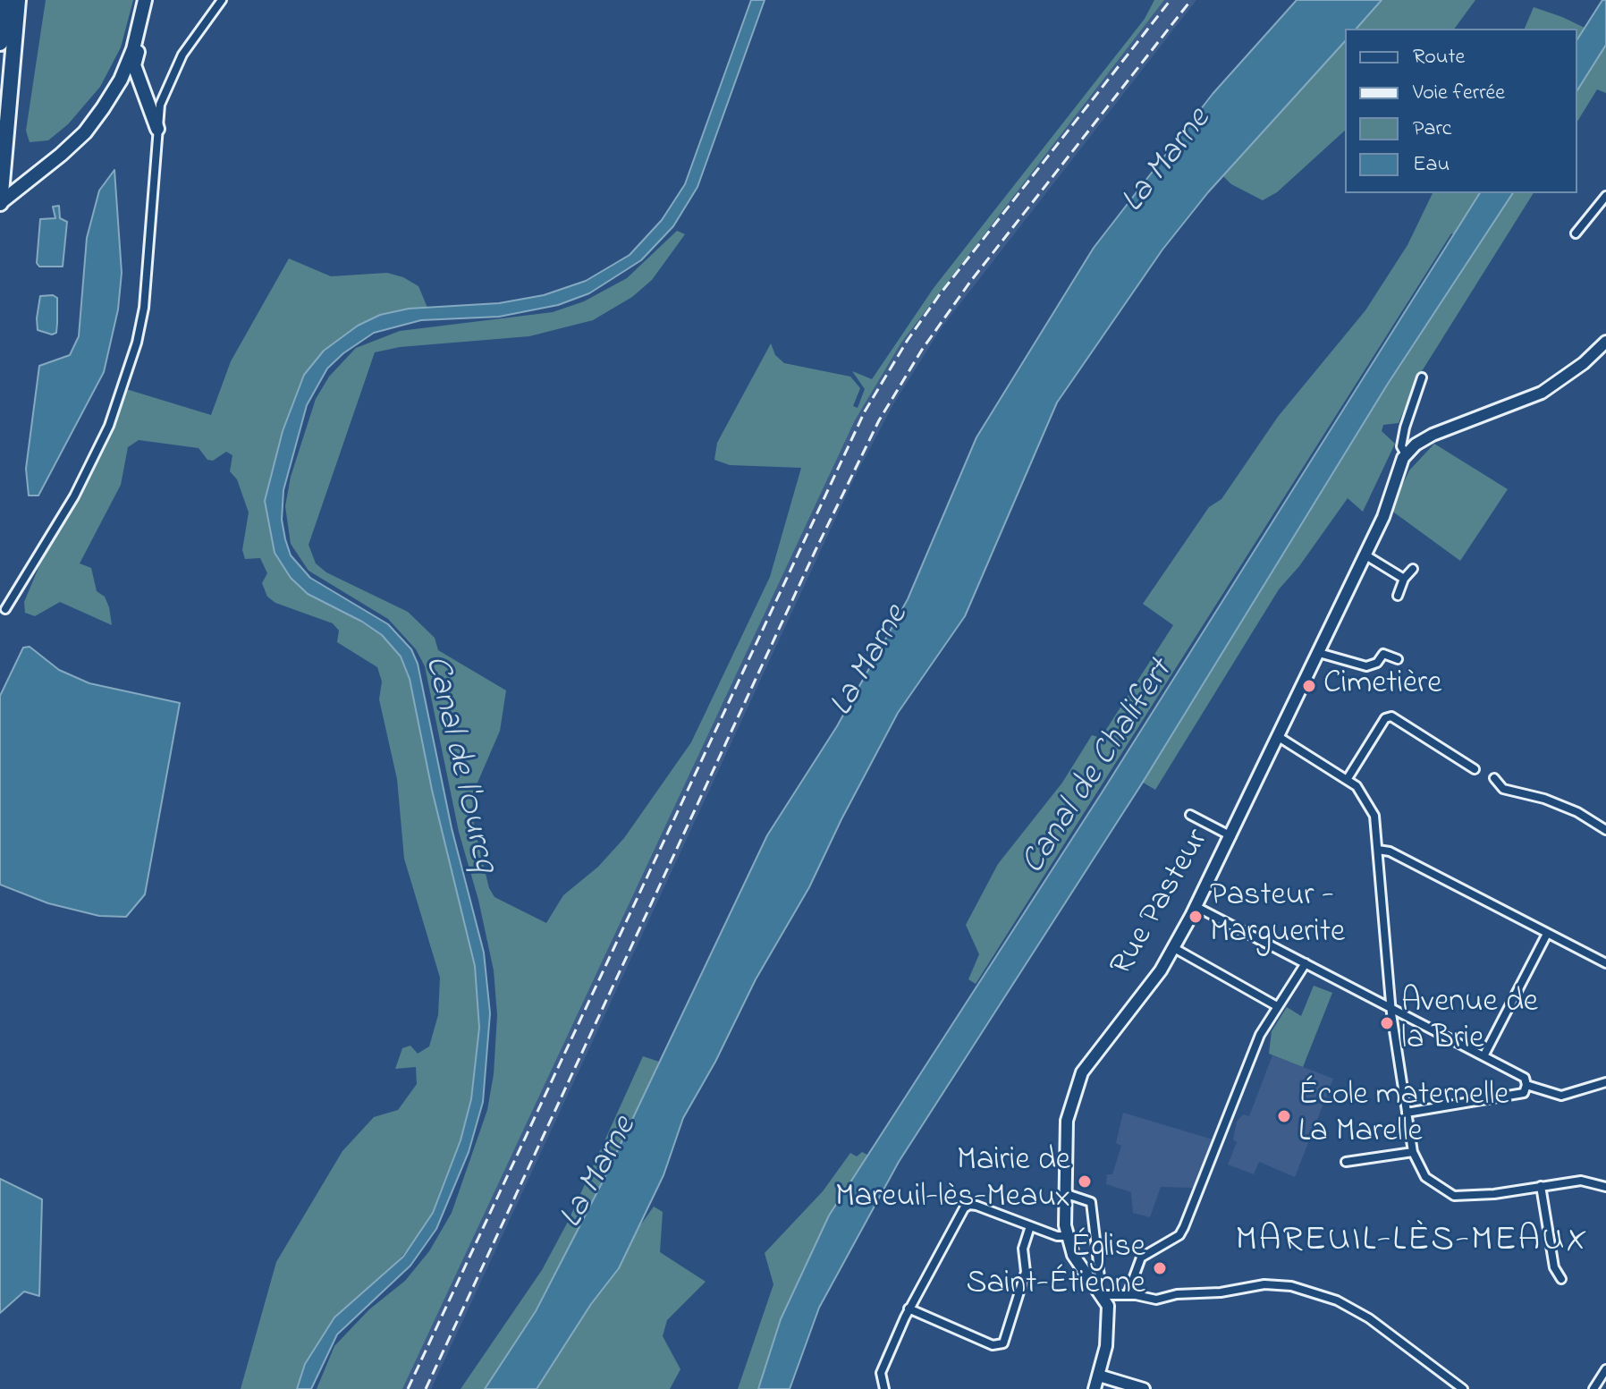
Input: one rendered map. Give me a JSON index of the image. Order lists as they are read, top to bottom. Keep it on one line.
{"streets":{"street":["Rue Pasteur"]},"districts":["MAREUIL-LÈS-MEAUX"],"water":["La Marne","Canal de l'Ourcq","Canal de Chalifert"],"places":["Cimetière","Pasteur - Marguerite","Avenue de la Brie","École maternelle La Marelle","Mairie de Mareuil-lès-Meaux","Église Saint-Étienne"],"legend":["Route","Voie ferrée","Parc","Eau"]}
